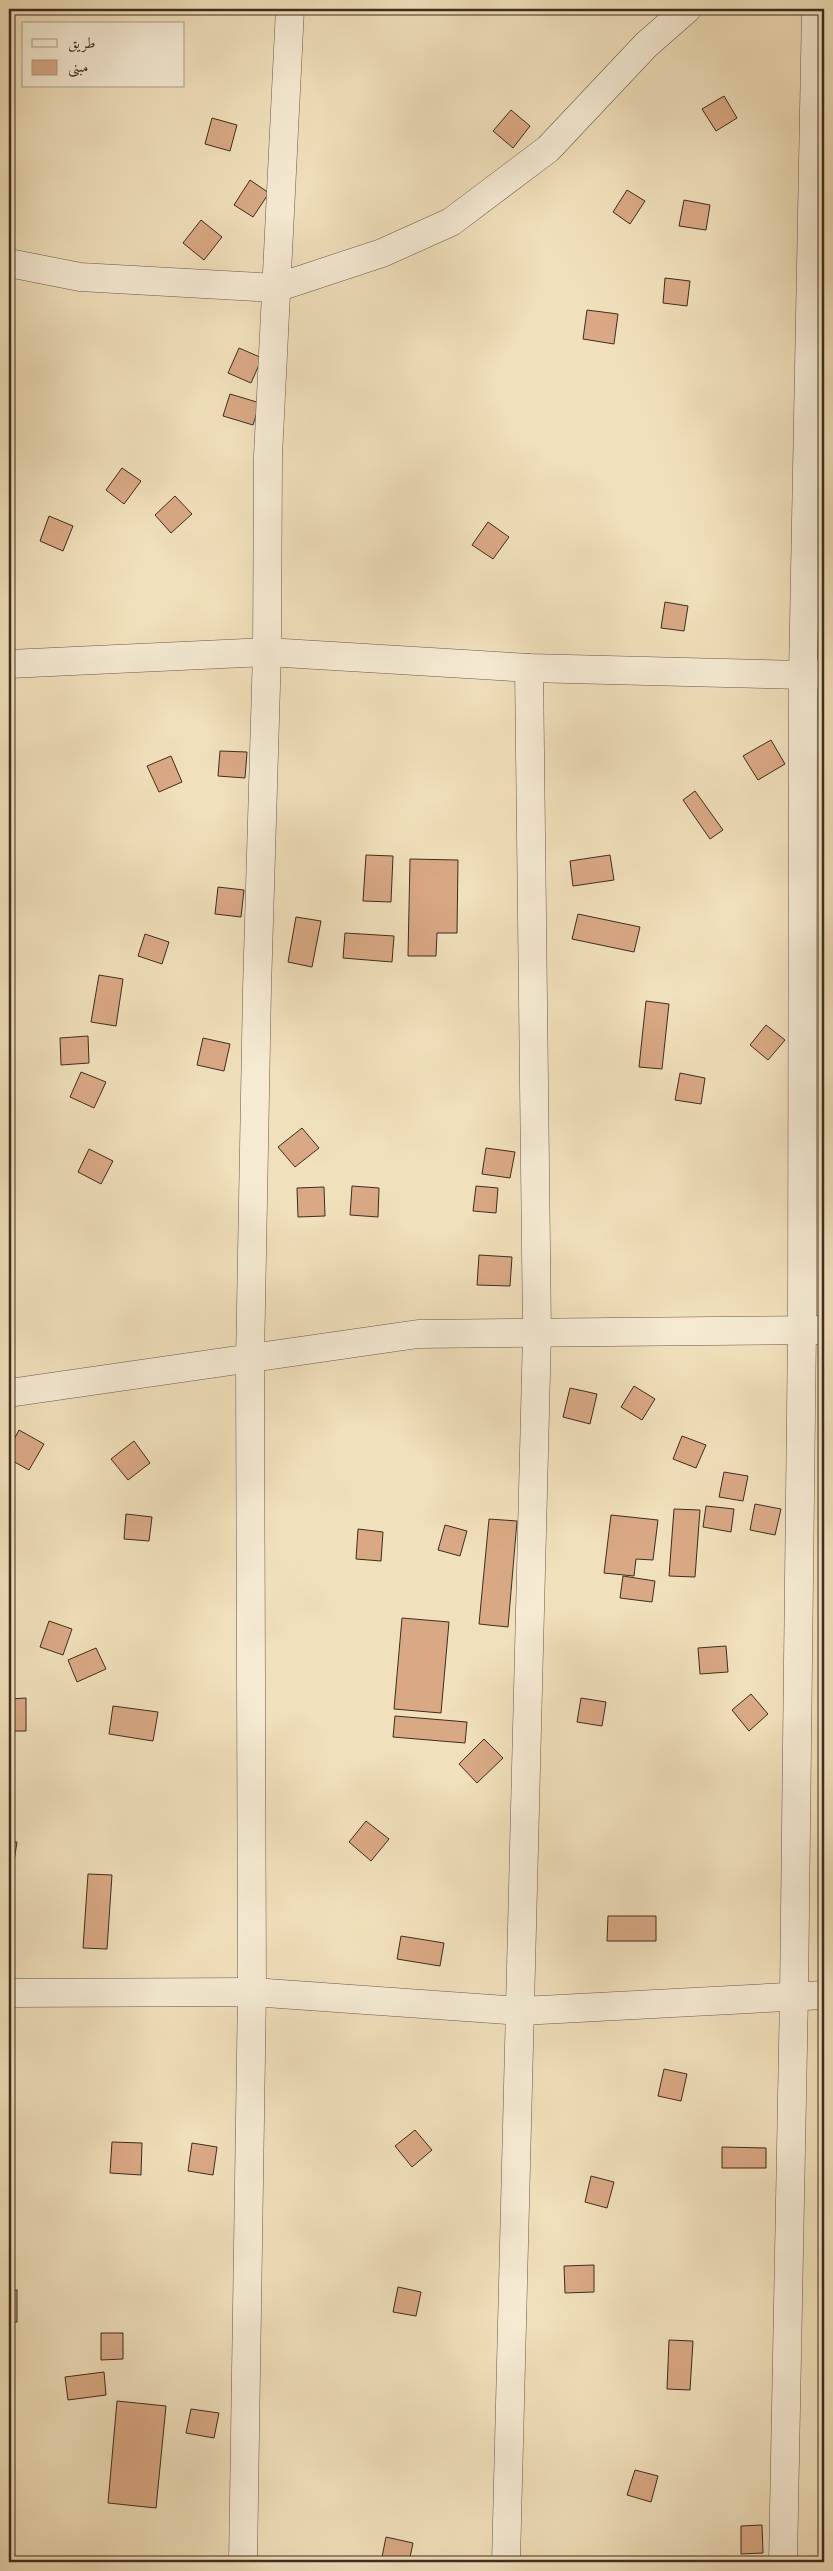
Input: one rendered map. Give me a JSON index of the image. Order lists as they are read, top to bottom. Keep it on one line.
{"legend":["طريق","مبنى"]}
